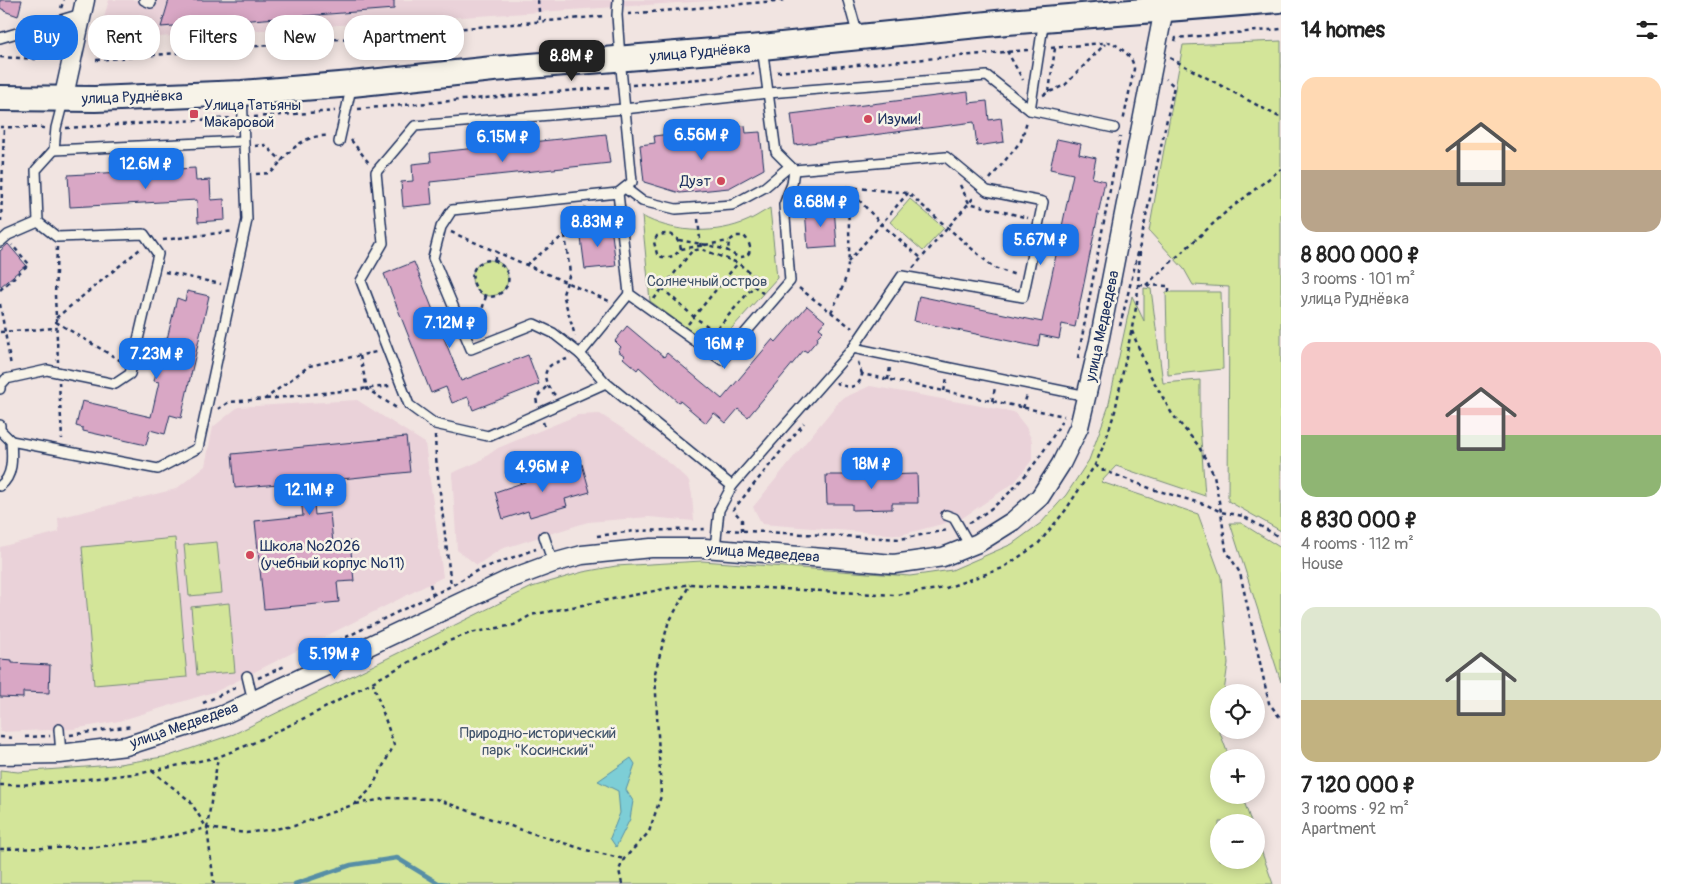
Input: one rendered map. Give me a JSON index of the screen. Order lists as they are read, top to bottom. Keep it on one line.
{"streets":{"street":["улица Руднёвка","улица Медведева"]},"crossings":[["улица Руднёвка","улица Медведева"]],"parks":["Солнечный остров","Природно-исторический парк \"Косинский\""],"places":{"transit":["Улица Татьяны Макаровой"],"other":["Изуми!","Дуэт","Школа №2026 (учебный корпус №11)"]},"page":{"heading":"14 homes","chip":["Buy","Rent","Filters","New","Apartment"],"price":["8.8M ₽","6.56M ₽","6.15M ₽","12.6M ₽","8.68M ₽","8.83M ₽","5.67M ₽","7.12M ₽","16M ₽","7.23M ₽","18M ₽","4.96M ₽","12.1M ₽","5.19M ₽"],"list":[{"name":"8 800 000 ₽","note":"3 rooms · 101 m² · улица Руднёвка"},{"name":"8 830 000 ₽","note":"4 rooms · 112 m² · House"},{"name":"7 120 000 ₽","note":"3 rooms · 92 m² · Apartment"}],"map_buttons":["+","−"]}}
